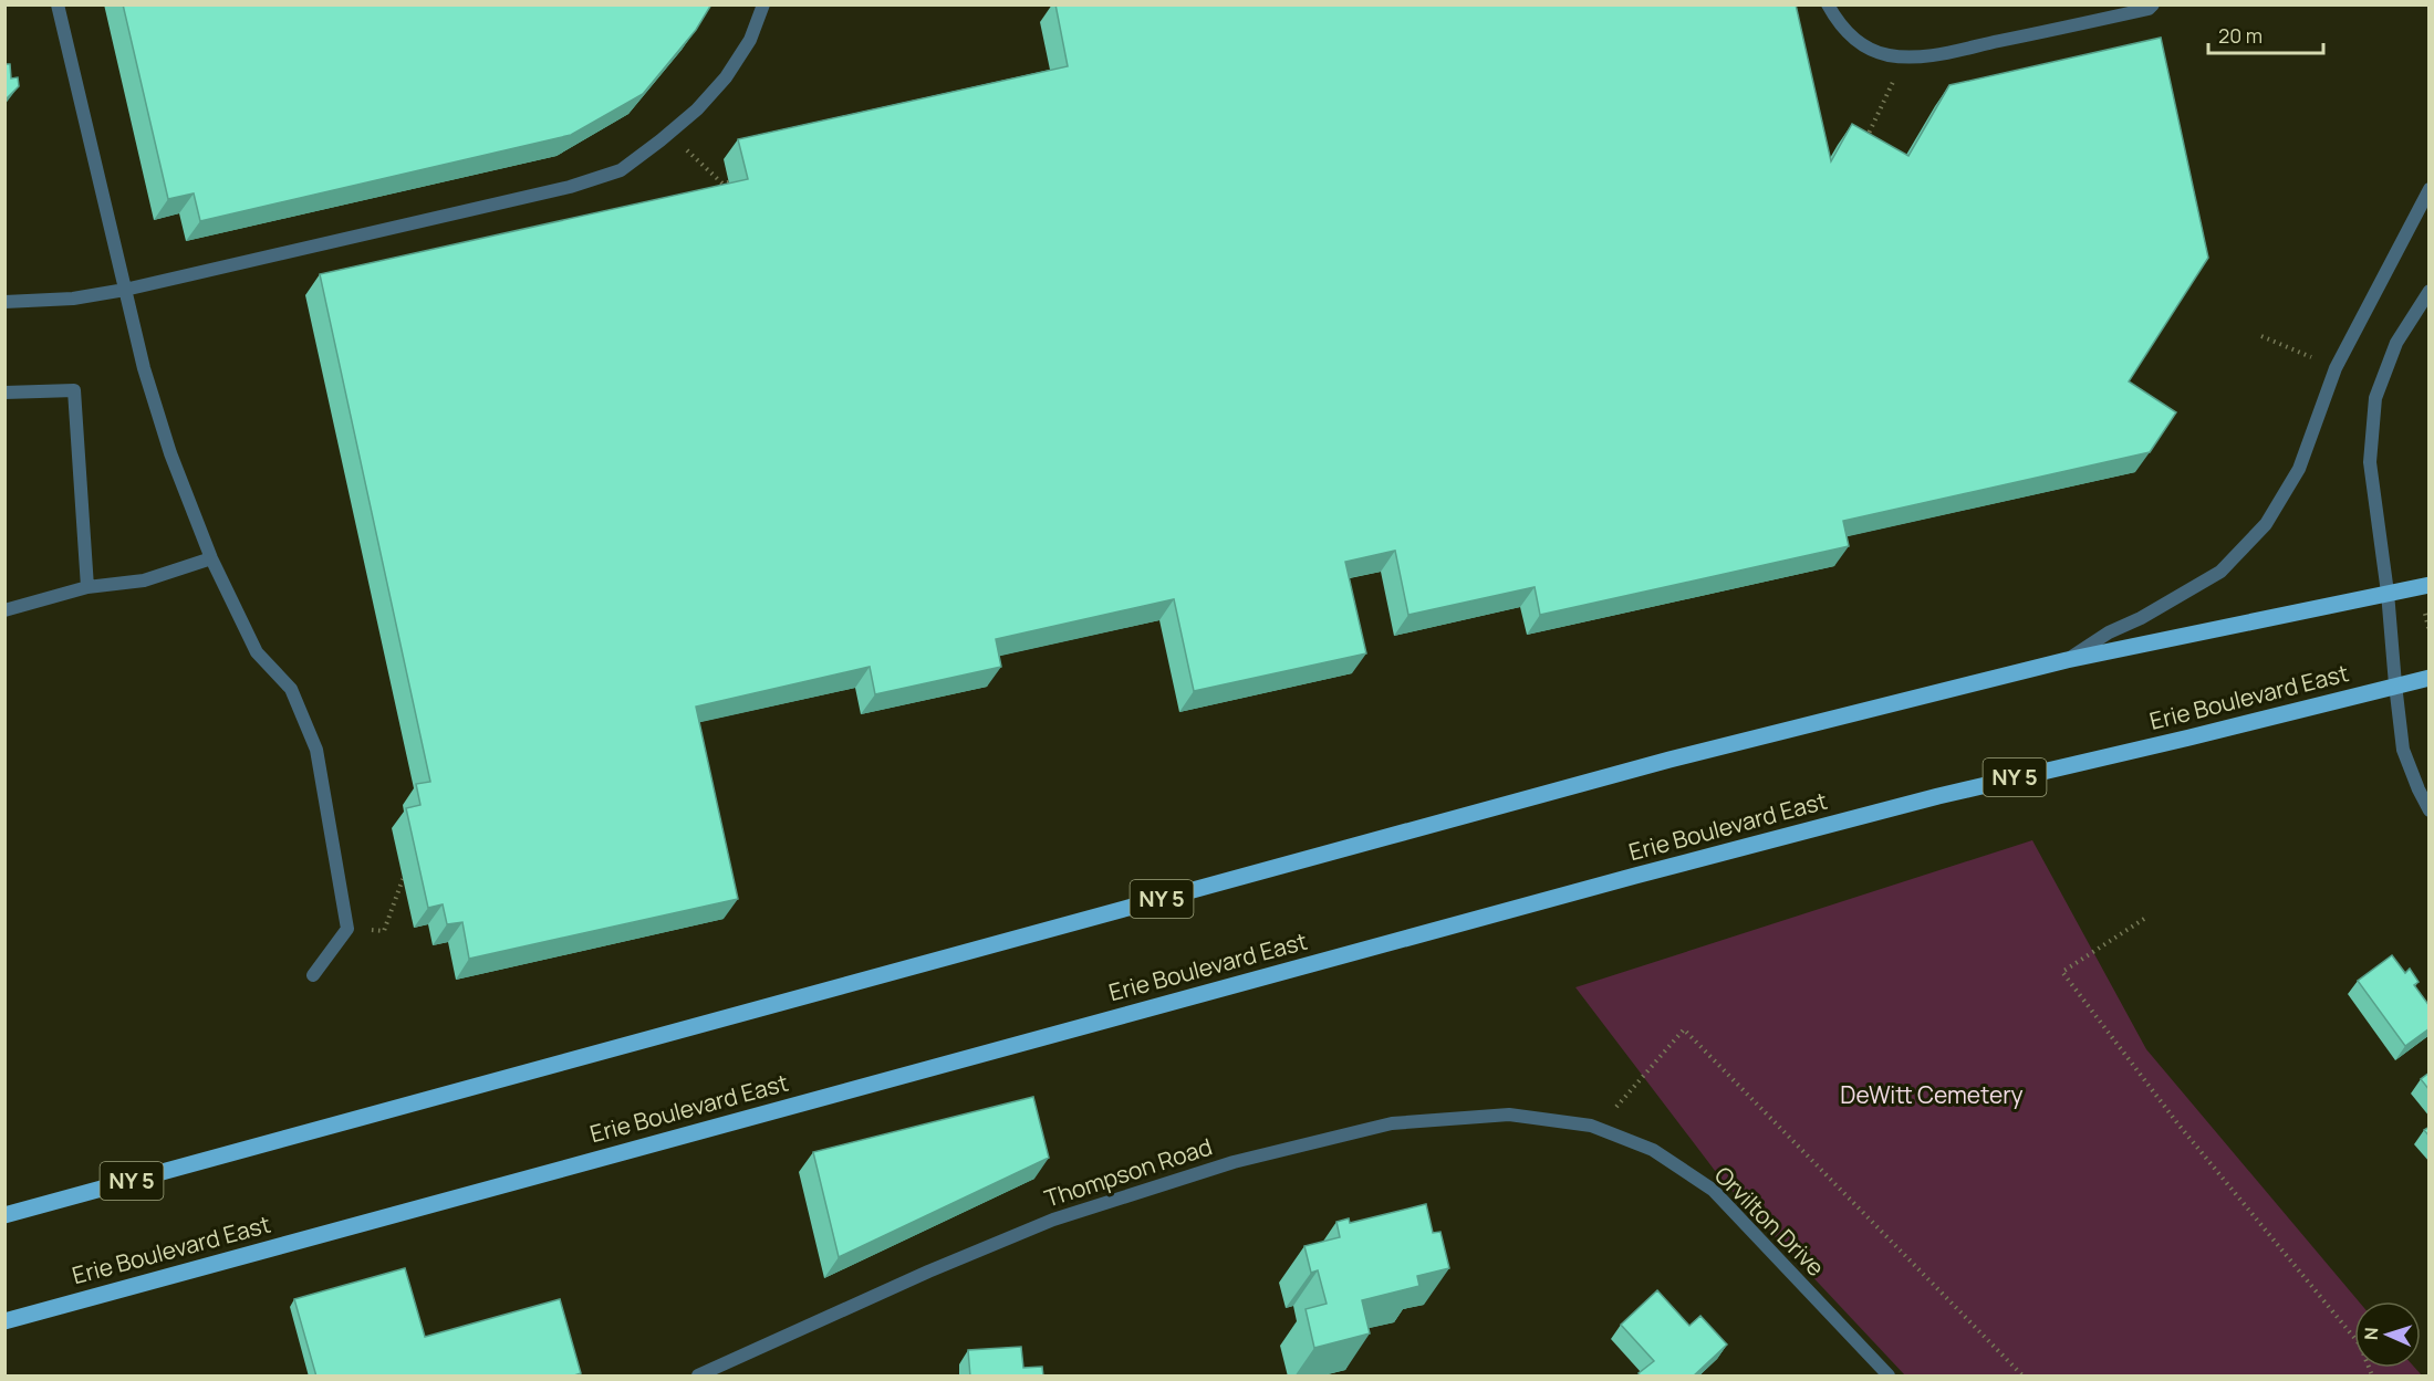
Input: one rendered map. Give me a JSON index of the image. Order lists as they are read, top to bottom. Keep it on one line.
{"streets":{"main road":["Erie Boulevard East","NY 5"],"street":["Thompson Road","Orvilton Drive"]},"crossings":[["Thompson Road","Orvilton Drive"]],"parks":["DeWitt Cemetery"],"scale_bar":"20 m","north":"left"}
